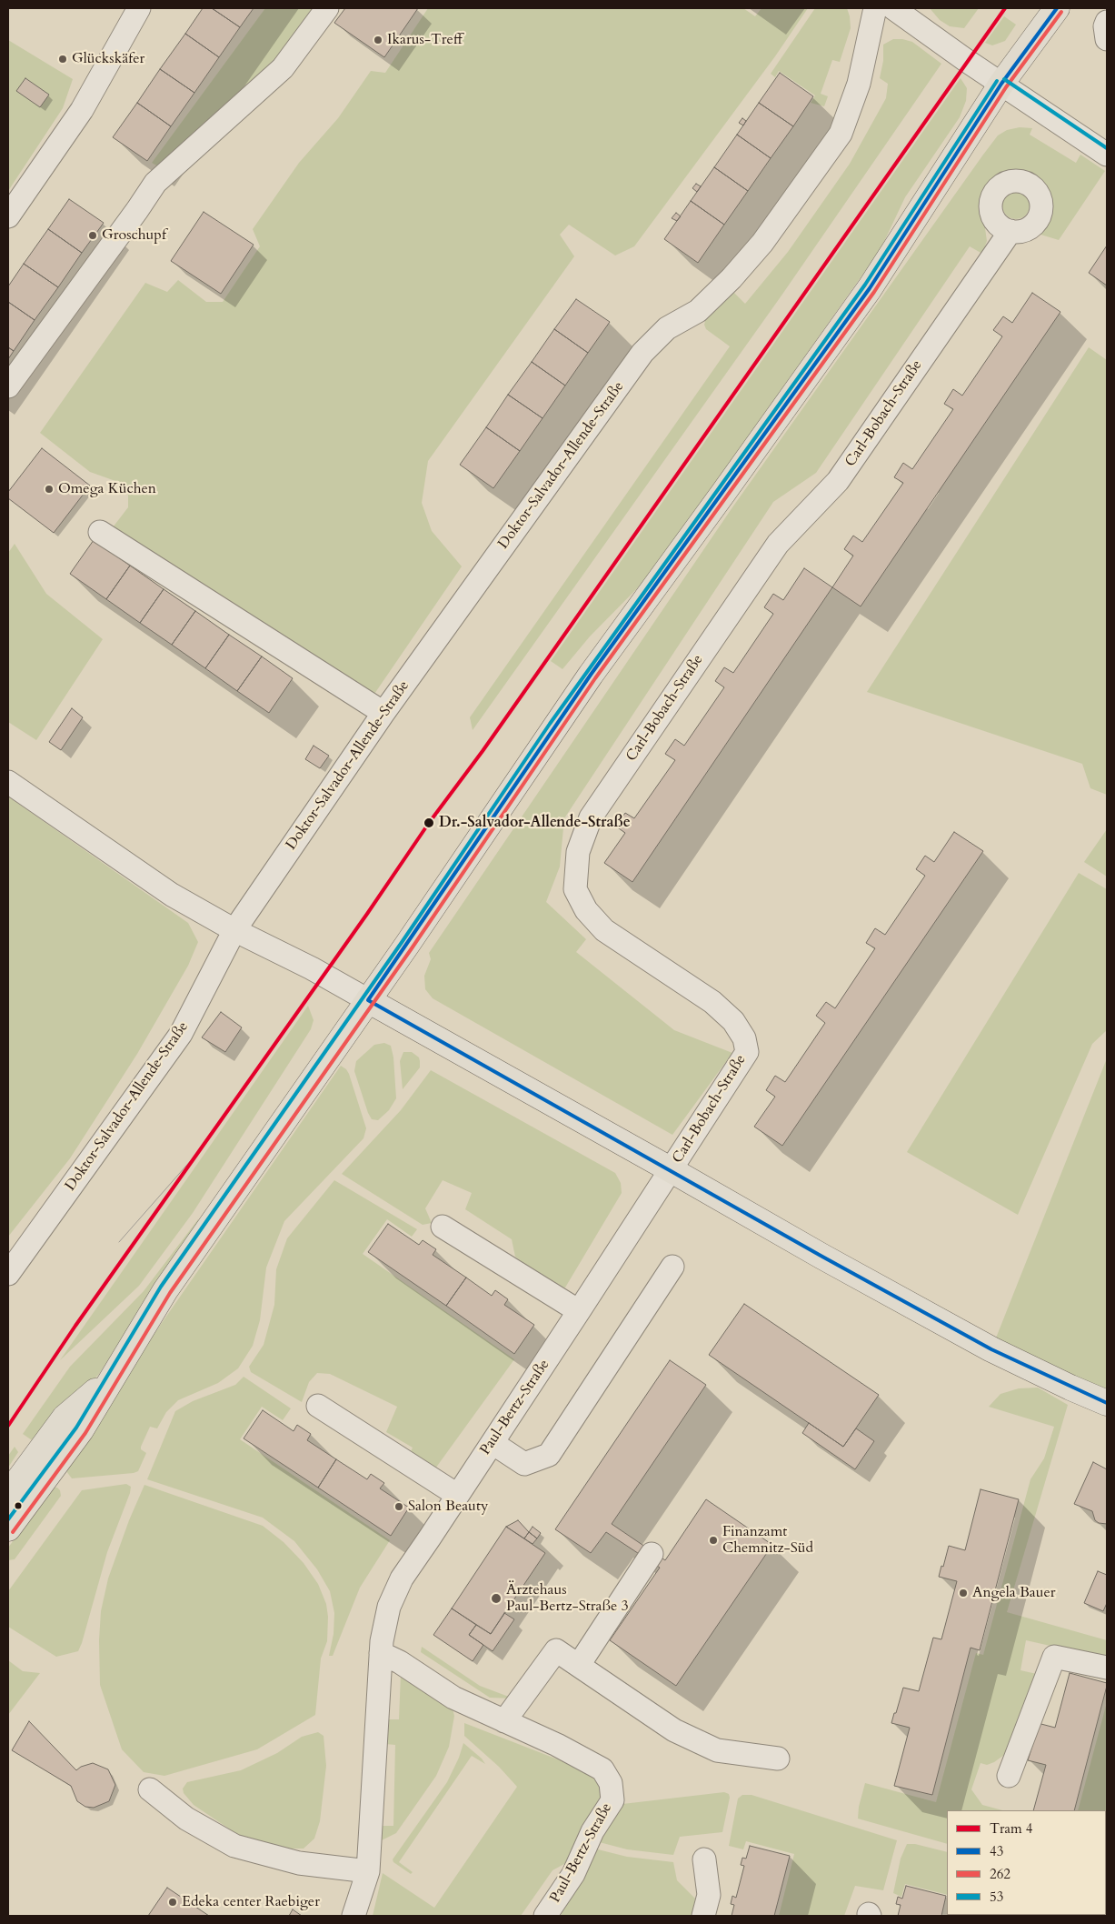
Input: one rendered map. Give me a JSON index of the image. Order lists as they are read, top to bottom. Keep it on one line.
{"streets":{"street":["Carl-Bobach-Straße","Doktor-Salvador-Allende-Straße","Paul-Bertz-Straße"]},"crossings":[["Carl-Bobach-Straße","Paul-Bertz-Straße"]],"places":["Ikarus-Treff","Glückskäfer","Groschupf","Omega Küchen","Dr.-Salvador-Allende-Straße","Salon Beauty","Finanzamt Chemnitz-Süd","Angela Bauer","Ärztehaus Paul-Bertz-Straße 3","Edeka center Raebiger"],"lines":["tram line 4","transit line 43","transit line 262","transit line 53"],"legend":["Tram 4","43","262","53"]}
